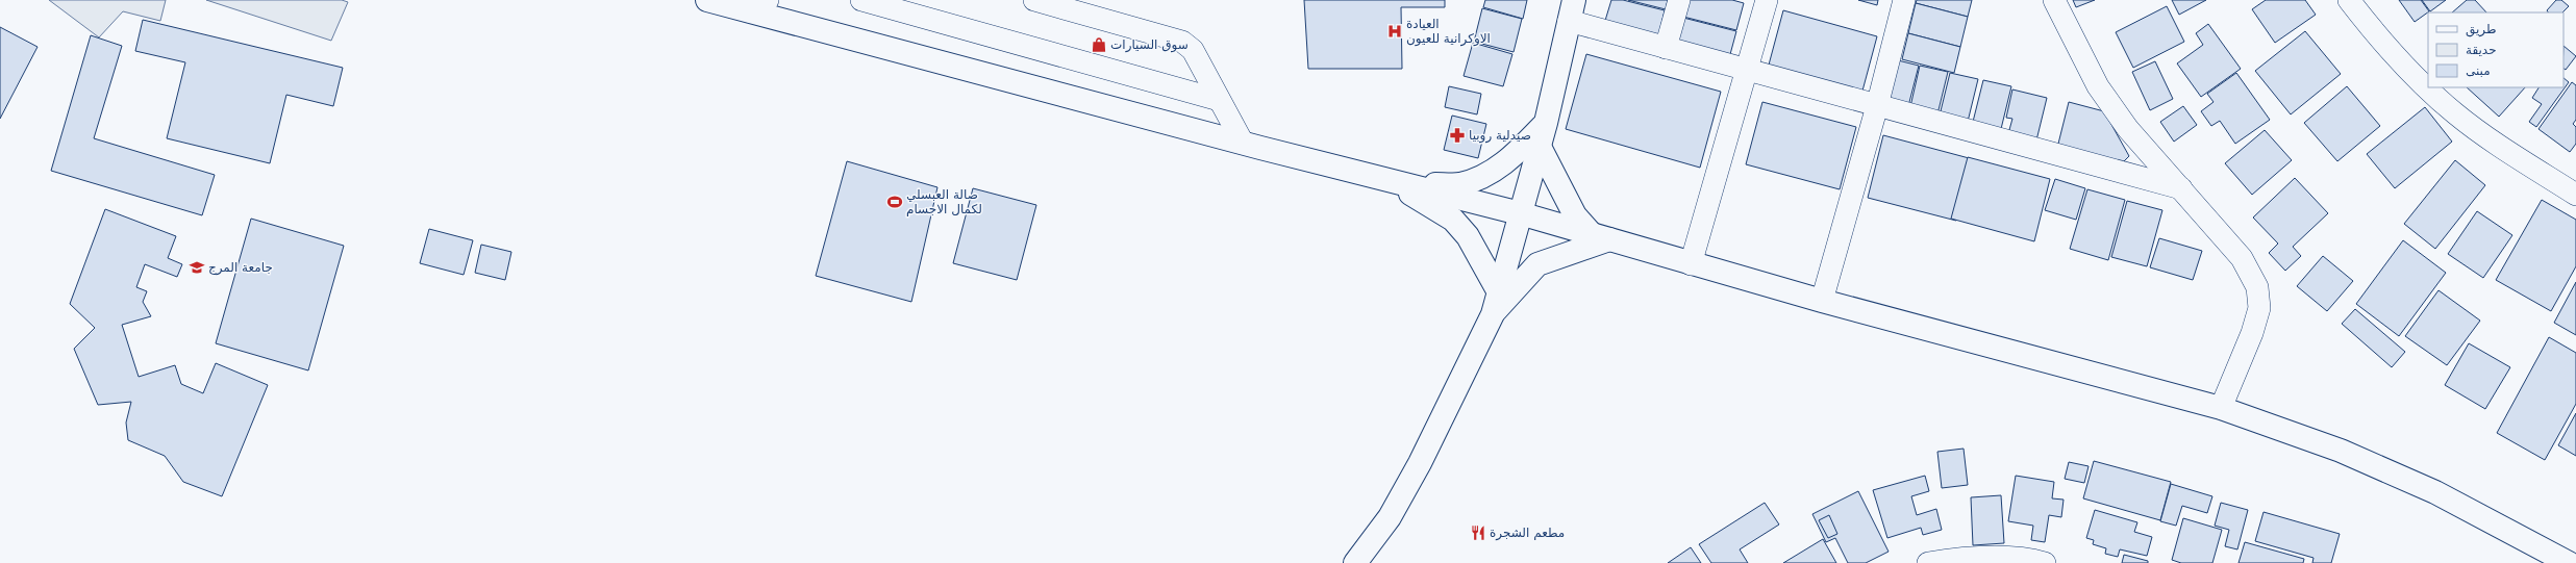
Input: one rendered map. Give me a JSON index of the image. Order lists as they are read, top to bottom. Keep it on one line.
{"places":{"hospital":["العيادة الاوكرانية للعيون"],"shop":["سوق السيارات"],"pharmacy":["صيدلية روبيا"],"sports":["صالة العبسلي لكمال الاجسام"],"school or university":["جامعة المرج"],"restaurant":["مطعم الشجرة"]},"legend":["طريق","حديقة","مبنى"]}
